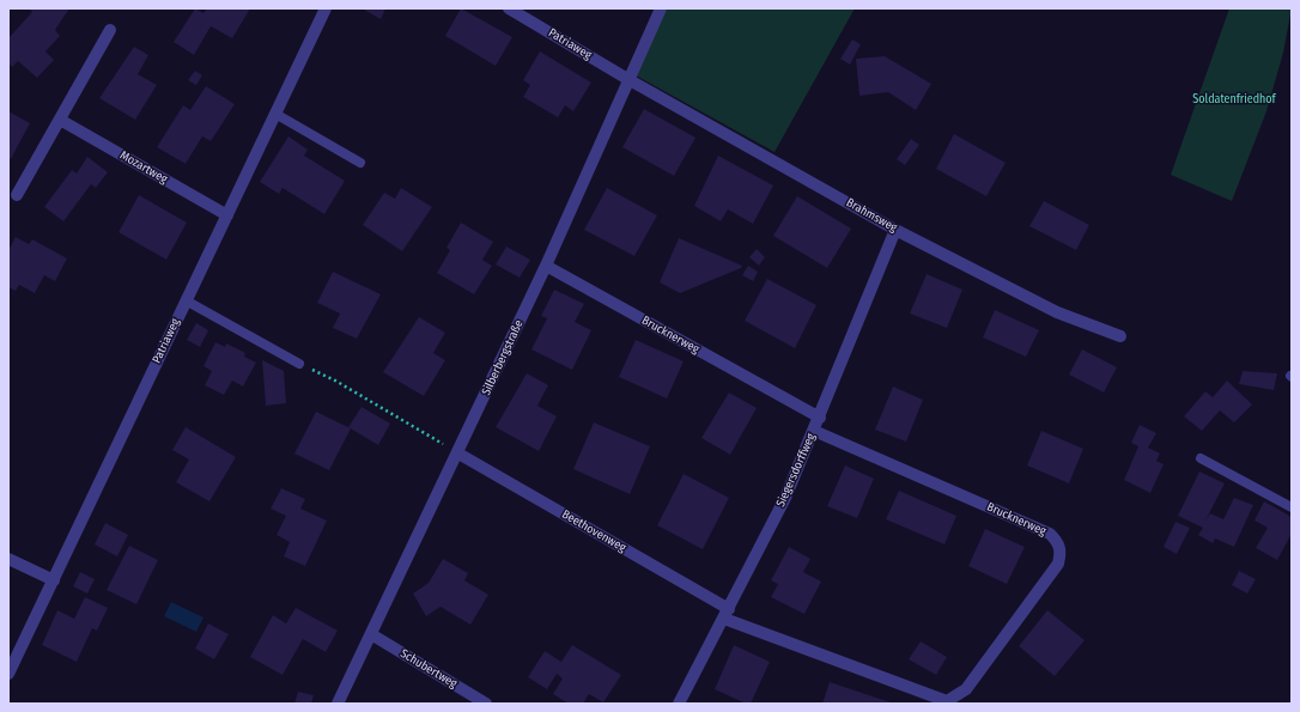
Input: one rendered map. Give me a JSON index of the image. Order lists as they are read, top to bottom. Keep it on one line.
{"streets":{"street":["Patriaweg","Mozartweg","Brahmsweg","Brucknerweg","Silberbergstraße","Siegersdorffweg","Beethovenweg","Schubertweg"]},"crossings":[["Patriaweg","Mozartweg"],["Patriaweg","Brahmsweg"],["Patriaweg","Silberbergstraße"],["Brahmsweg","Silberbergstraße"],["Brahmsweg","Siegersdorffweg"],["Brucknerweg","Silberbergstraße"],["Brucknerweg","Siegersdorffweg"],["Brucknerweg","Beethovenweg"],["Silberbergstraße","Beethovenweg"],["Silberbergstraße","Schubertweg"],["Siegersdorffweg","Beethovenweg"]],"parks":["Soldatenfriedhof"]}
